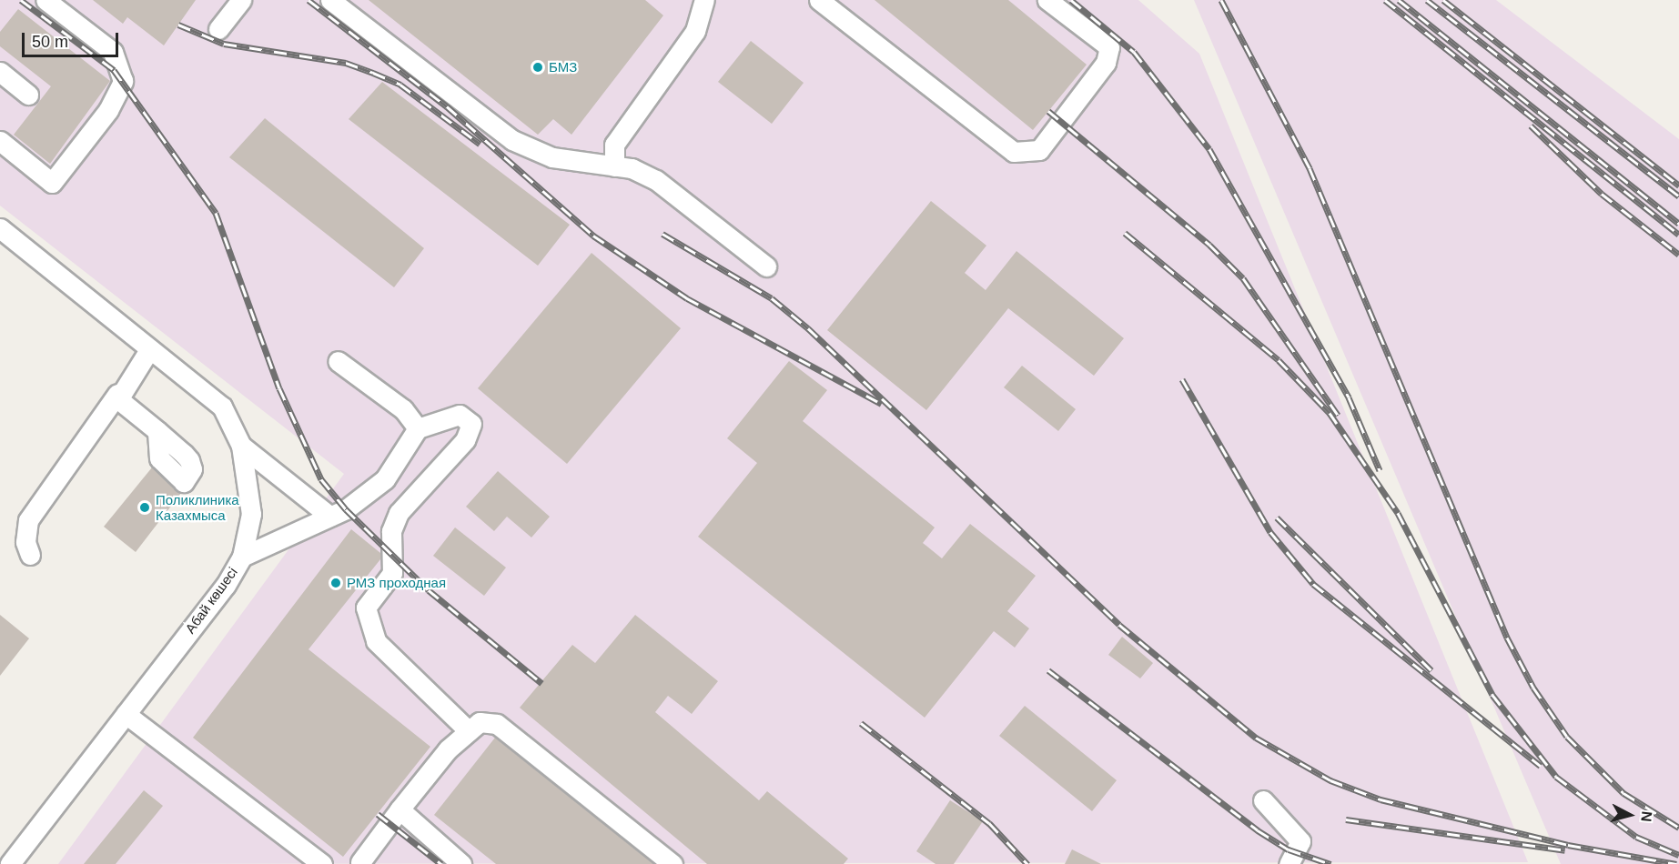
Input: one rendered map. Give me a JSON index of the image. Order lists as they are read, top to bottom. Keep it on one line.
{"streets":{"street":["Абай көшесі"]},"places":["БМЗ","Поликлиника Казахмыса","РМЗ проходная"],"scale_bar":"50 m","north":"right"}
